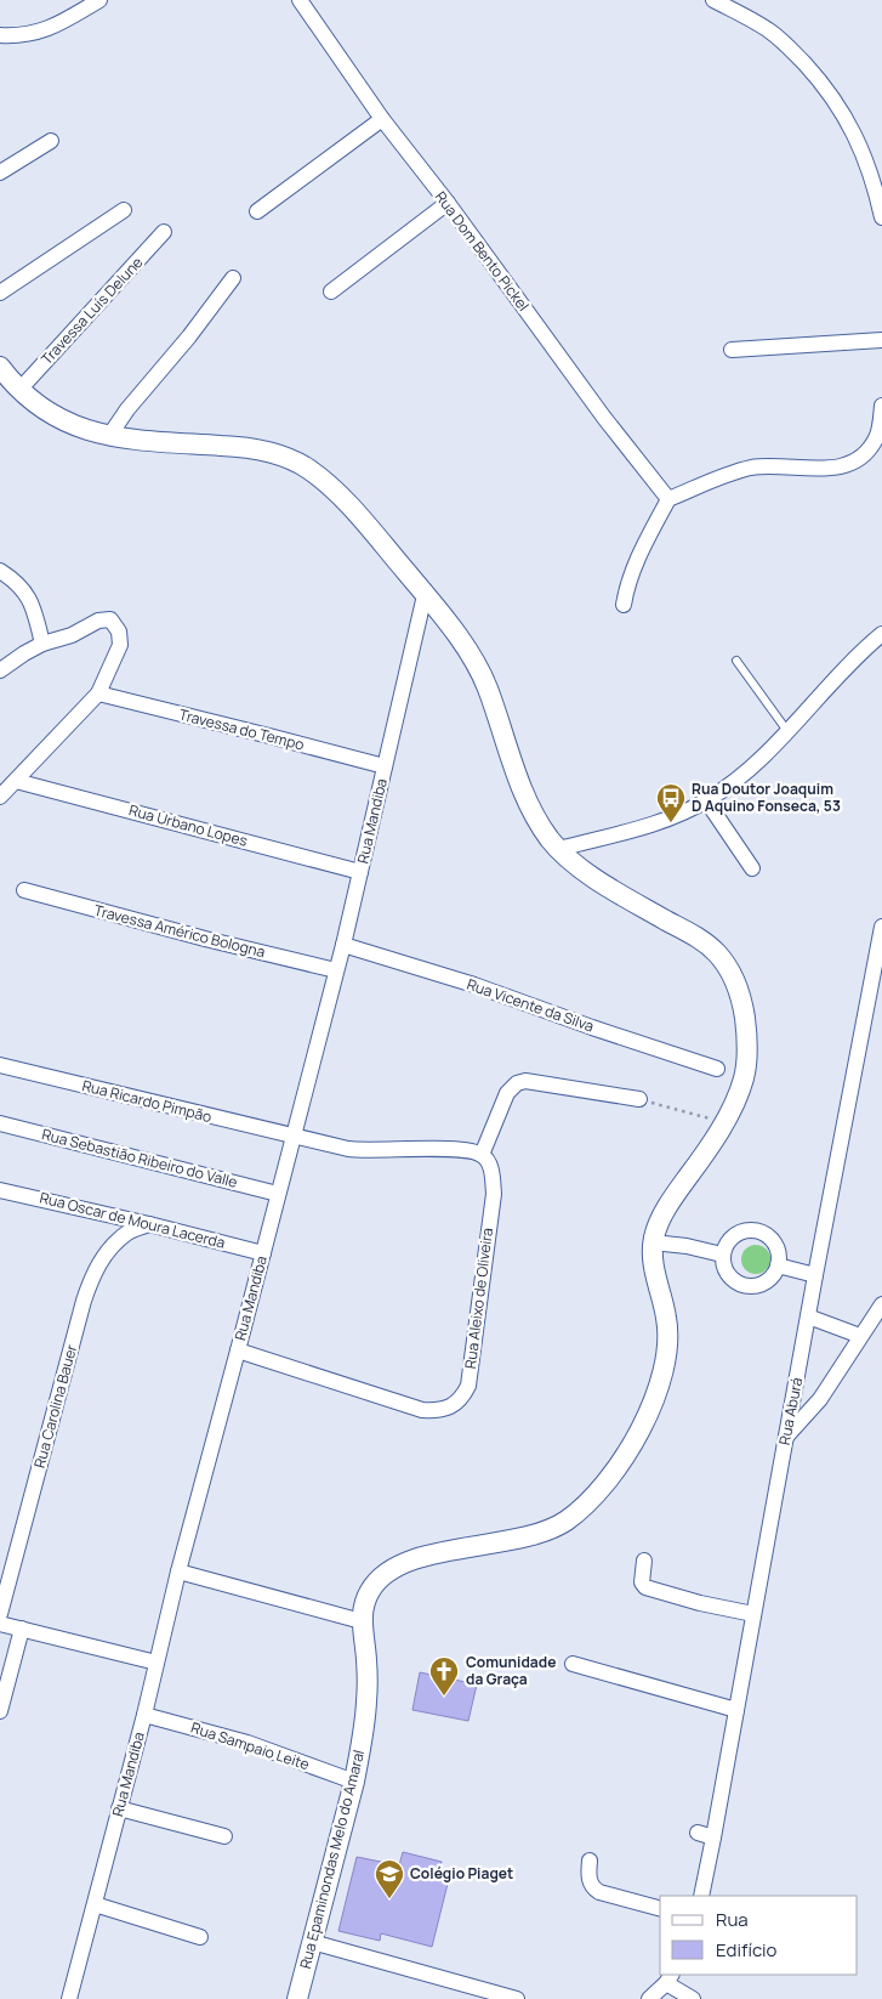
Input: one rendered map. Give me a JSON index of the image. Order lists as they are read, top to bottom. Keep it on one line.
{"streets":{"street":["Rua Dom Bento Pickel","Travessa Luís Delune","Travessa do Tempo","Rua Mandiba","Rua Urbano Lopes","Travessa Américo Bologna","Rua Vicente da Silva","Rua Ricardo Pimpão","Rua Sebastião Ribeiro do Valle","Rua Oscar de Moura Lacerda","Rua Aleixo de Oliveira","Rua Carolina Bauer","Rua Aburá","Rua Sampaio Leite","Rua Epaminondas Melo do Amaral"]},"crossings":[["Travessa Luís Delune","Rua Epaminondas Melo do Amaral"],["Travessa do Tempo","Rua Mandiba"],["Rua Mandiba","Rua Urbano Lopes"],["Rua Mandiba","Travessa Américo Bologna"],["Rua Mandiba","Rua Vicente da Silva"],["Rua Mandiba","Rua Ricardo Pimpão"],["Rua Mandiba","Rua Sebastião Ribeiro do Valle"],["Rua Mandiba","Rua Oscar de Moura Lacerda"],["Rua Mandiba","Rua Aleixo de Oliveira"],["Rua Mandiba","Rua Sampaio Leite"],["Rua Mandiba","Rua Epaminondas Melo do Amaral"],["Rua Oscar de Moura Lacerda","Rua Carolina Bauer"],["Rua Sampaio Leite","Rua Epaminondas Melo do Amaral"]],"places":{"bus stop":["Rua Doutor Joaquim D Aquino Fonseca, 53"],"church":["Comunidade da Graça"],"school or university":["Colégio Piaget"]},"legend":["Rua","Edifício"]}
